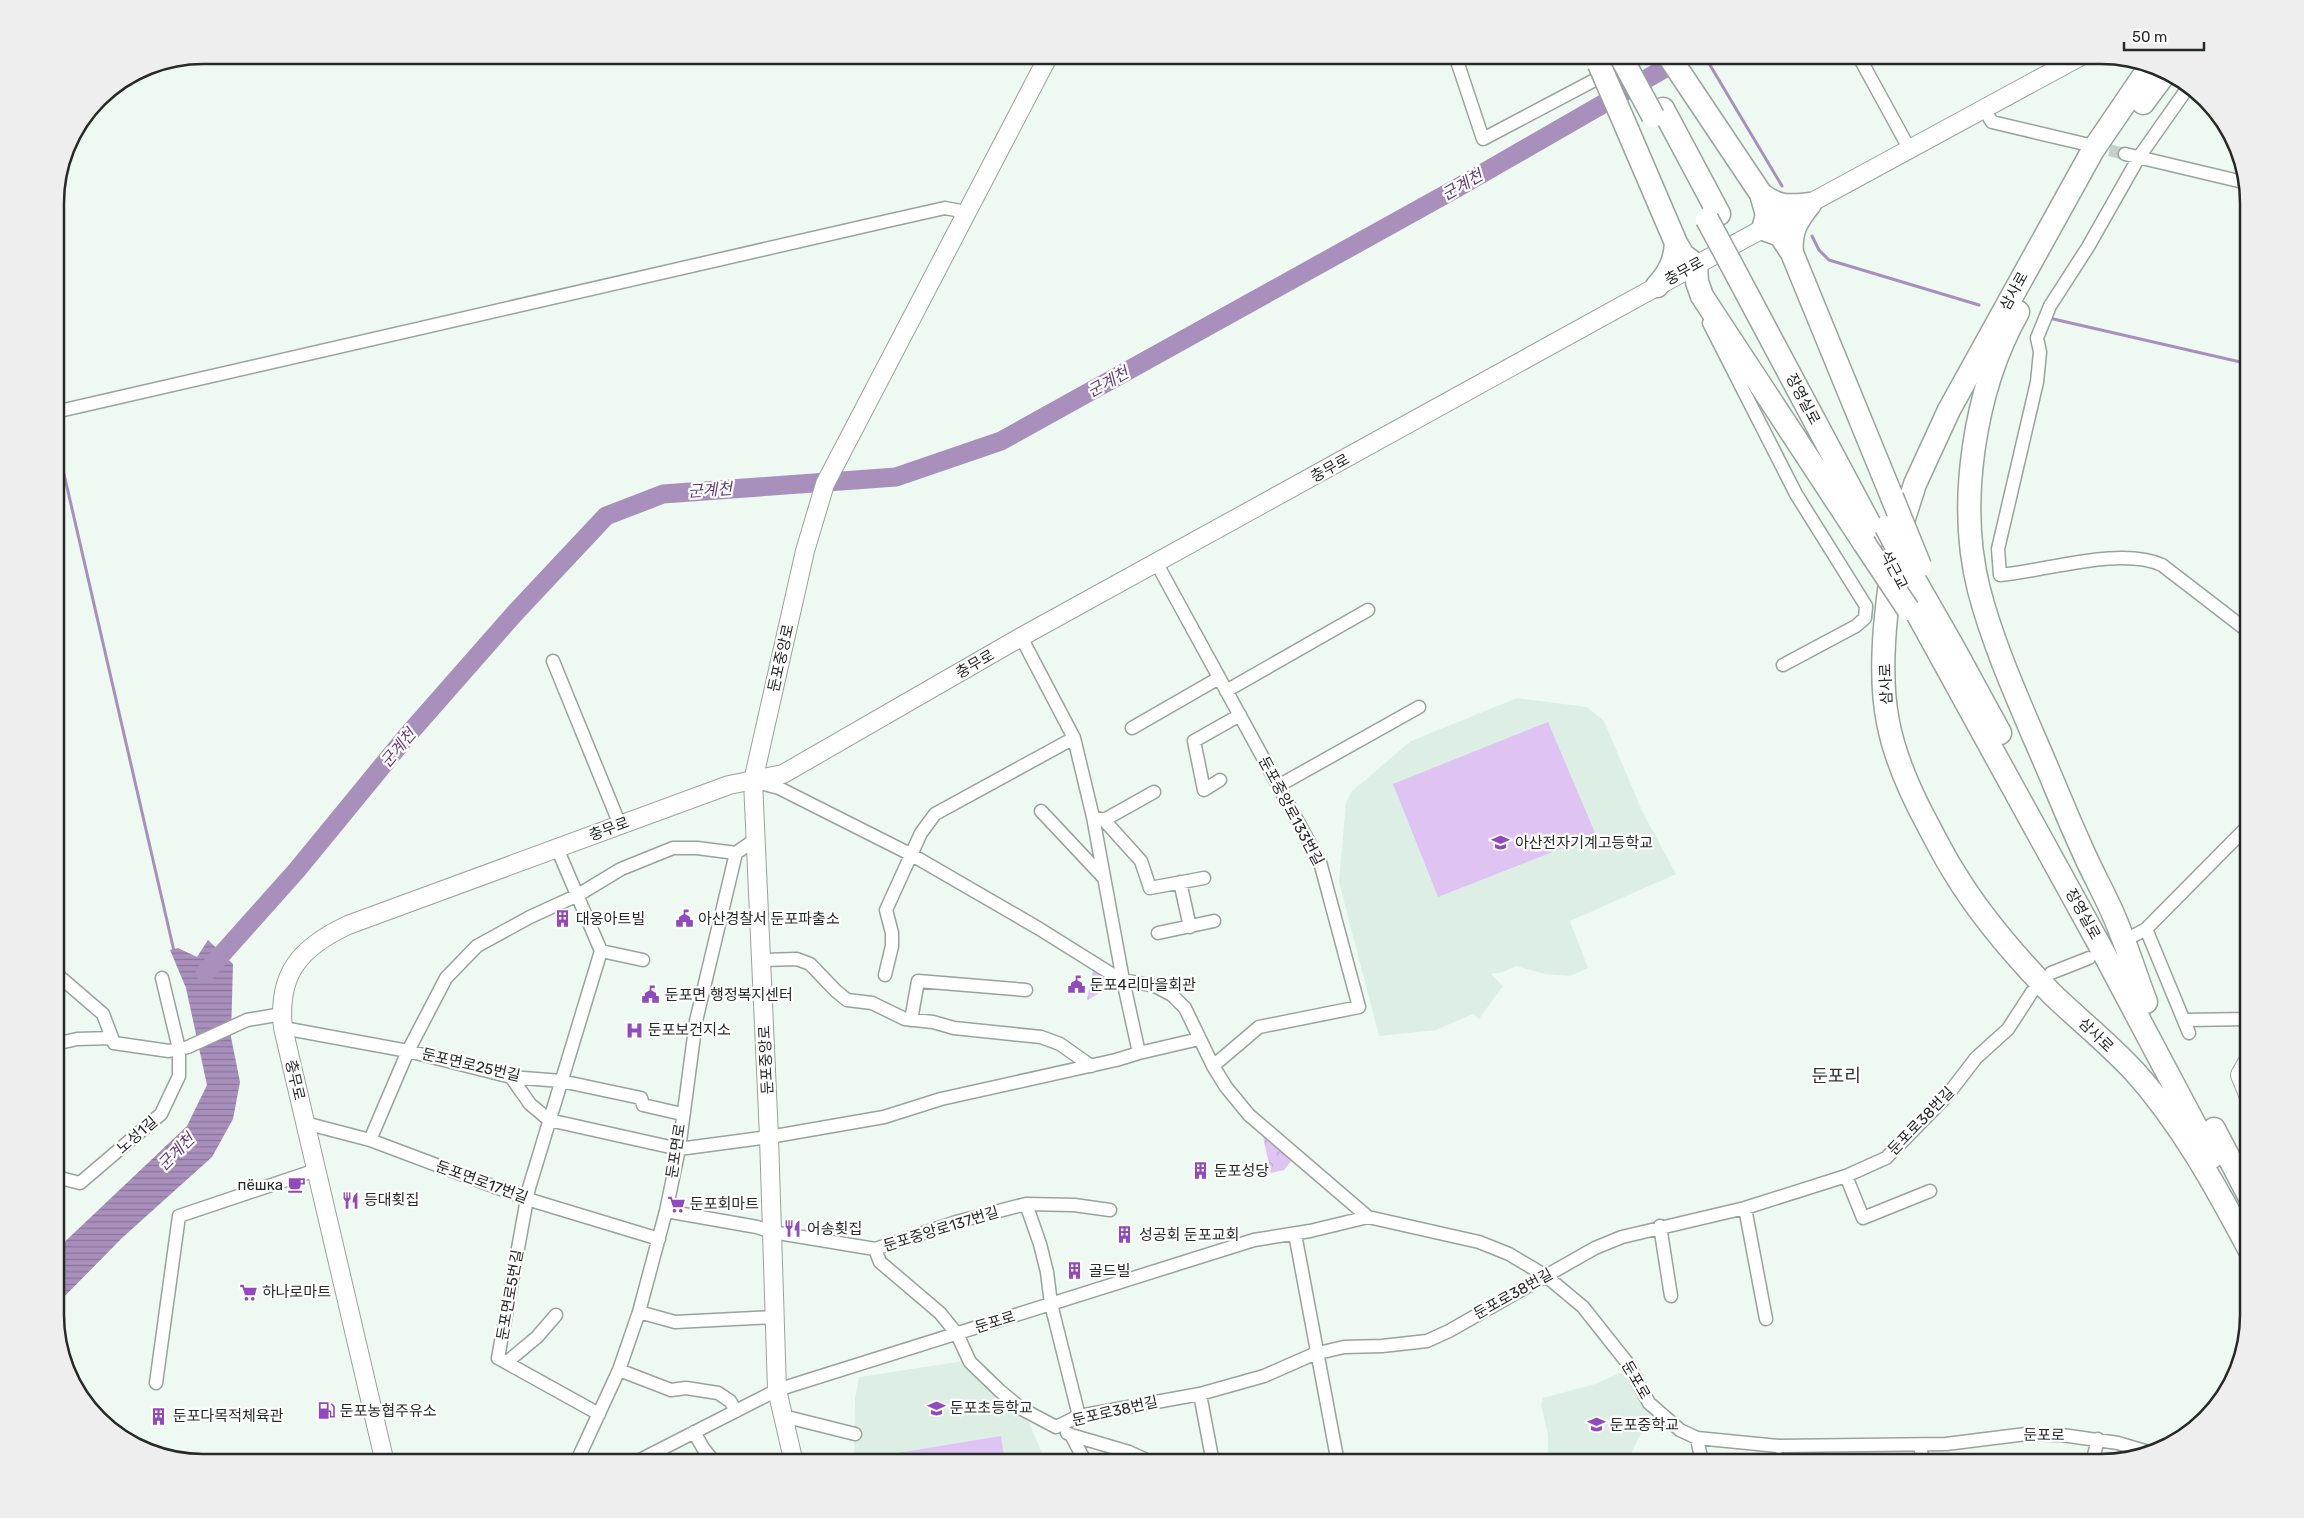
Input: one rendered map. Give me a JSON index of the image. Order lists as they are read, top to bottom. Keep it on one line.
{"streets":{"highway":["삼사로","장영실로","석근교"],"street":["충무로","둔포중앙로","둔포중앙로133번길","둔포면로25번길","둔포로38번길","노성1길","둔포면로","둔포면로17번길","둔포중앙로137번길","둔포면로5번길","둔포로"]},"crossings":[["충무로","둔포중앙로"],["충무로","둔포중앙로133번길"],["충무로","둔포면로25번길"],["충무로","둔포면로17번길"],["삼사로","장영실로"],["장영실로","석근교"],["둔포중앙로","둔포중앙로137번길"],["둔포중앙로","둔포로"],["둔포중앙로133번길","둔포로"],["둔포면로25번길","노성1길"],["둔포면로25번길","둔포면로"],["둔포면로25번길","둔포면로5번길"],["둔포로38번길","둔포중앙로137번길"],["둔포로38번길","둔포로"],["둔포면로","둔포면로17번길"],["둔포면로","둔포중앙로137번길"],["둔포면로","둔포면로5번길"],["둔포면로17번길","둔포면로5번길"]],"districts":["둔포리"],"water":["군계천"],"places":{"school or university":["아산전자기계고등학교","둔포초등학교","둔포중학교"],"building":["대웅아트빌","둔포성당","성공회 둔포교회","골드빌","둔포다목적체육관"],"public building":["아산경찰서 둔포파출소","둔포4리마을회관","둔포면 행정복지센터"],"hospital":["둔포보건지소"],"cafe":["пёшка"],"restaurant":["등대횟집","어송횟집"],"supermarket":["둔포회마트","하나로마트"],"fuel station":["둔포농협주유소"]},"scale_bar":"50 m"}
